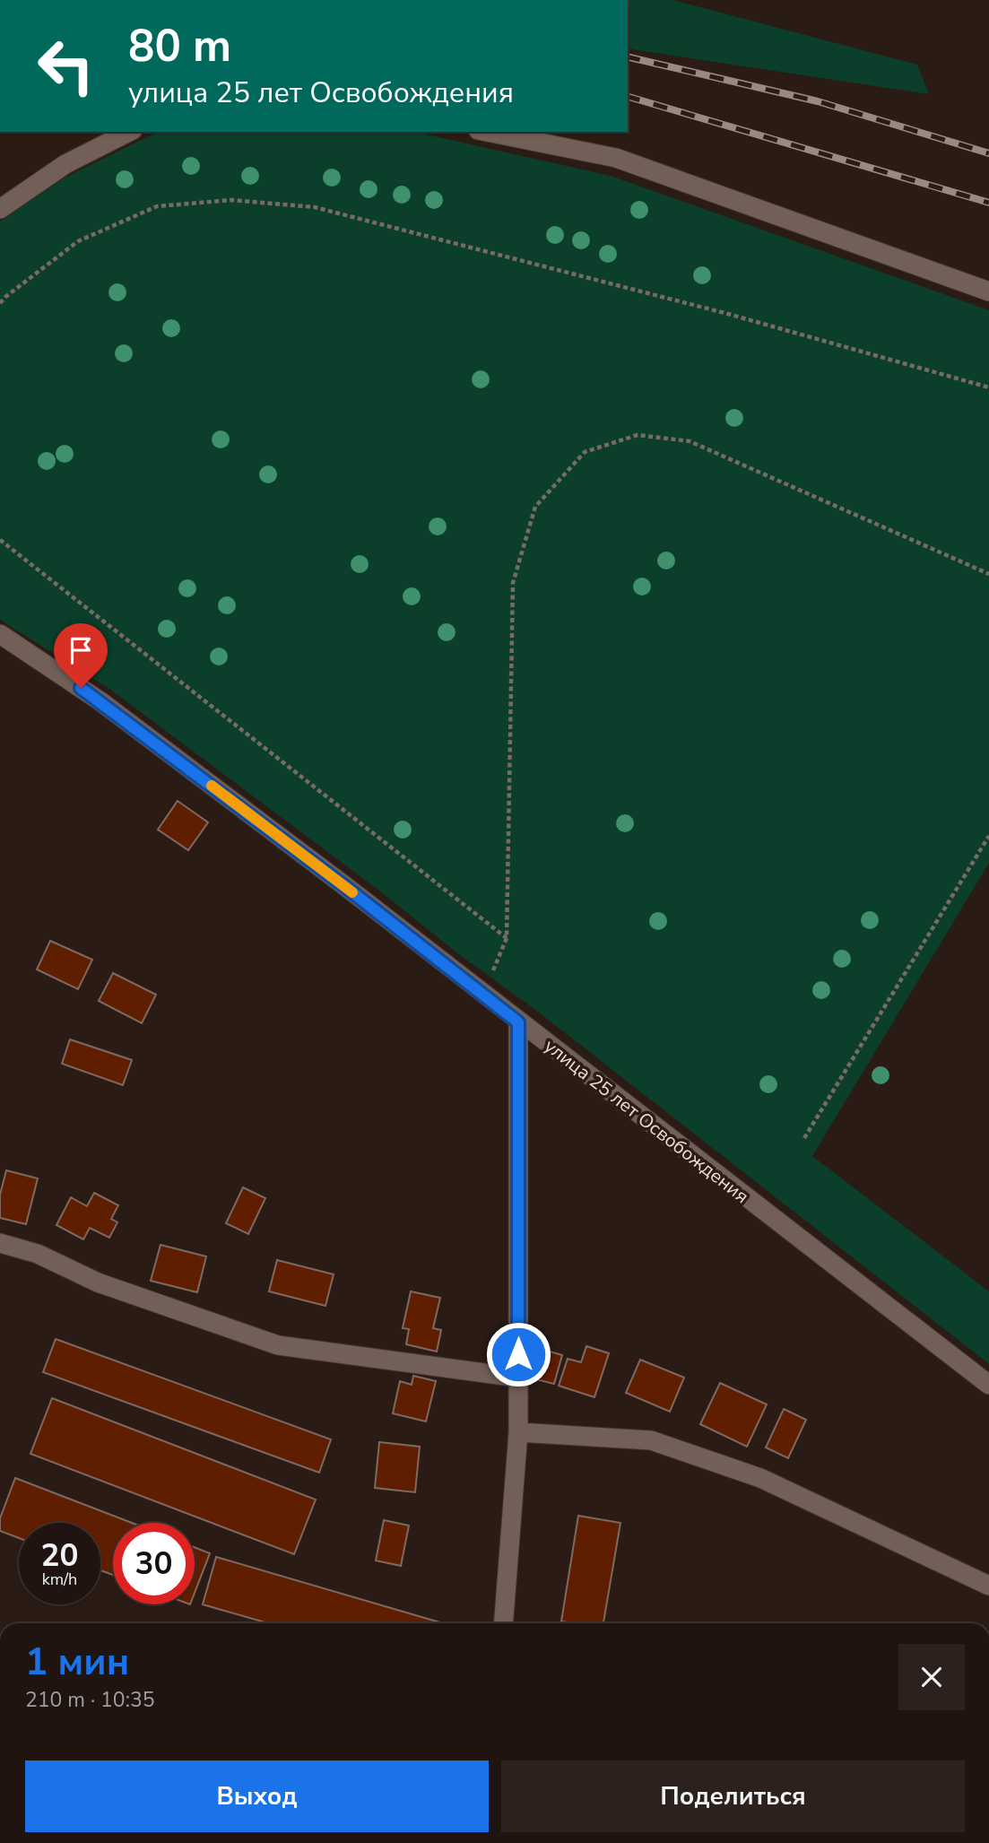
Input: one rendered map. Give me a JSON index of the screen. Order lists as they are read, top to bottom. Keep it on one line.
{"streets":{"street":["улица 25 лет Освобождения"]},"page":{"turn":["80 m","улица 25 лет Освобождения"],"speed":"20 km/h","limit":"30","heading":["1 мин","210 m · 10:35"],"buttons":["Выход","Поделиться"]}}
